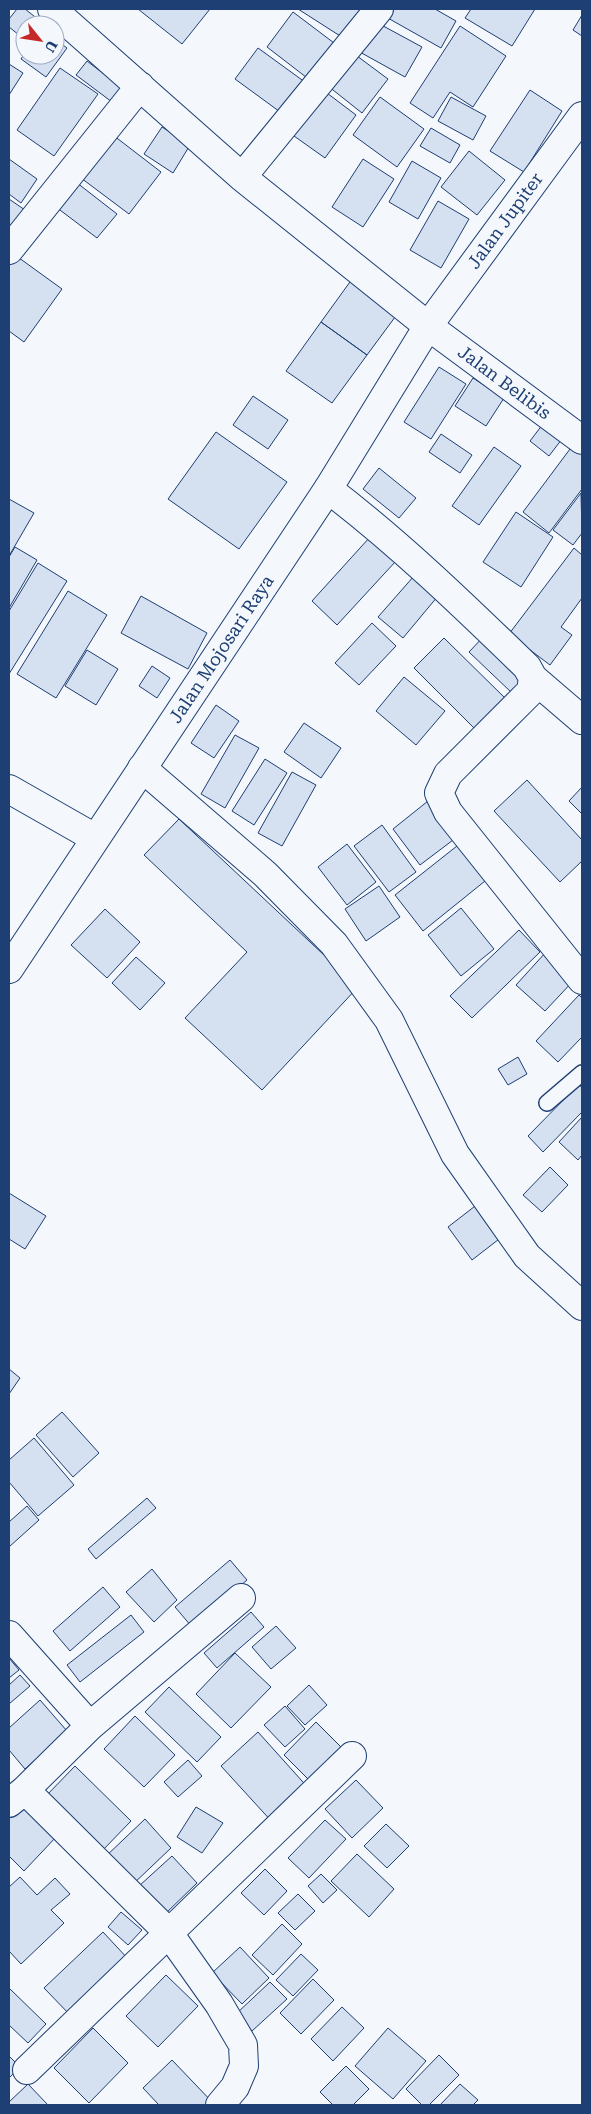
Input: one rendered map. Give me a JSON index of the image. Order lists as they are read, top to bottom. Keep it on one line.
{"streets":{"street":["Jalan Jupiter","Jalan Belibis","Jalan Mojosari Raya"]},"crossings":[["Jalan Jupiter","Jalan Belibis"],["Jalan Jupiter","Jalan Mojosari Raya"],["Jalan Belibis","Jalan Mojosari Raya"]],"north":"bottom right"}
